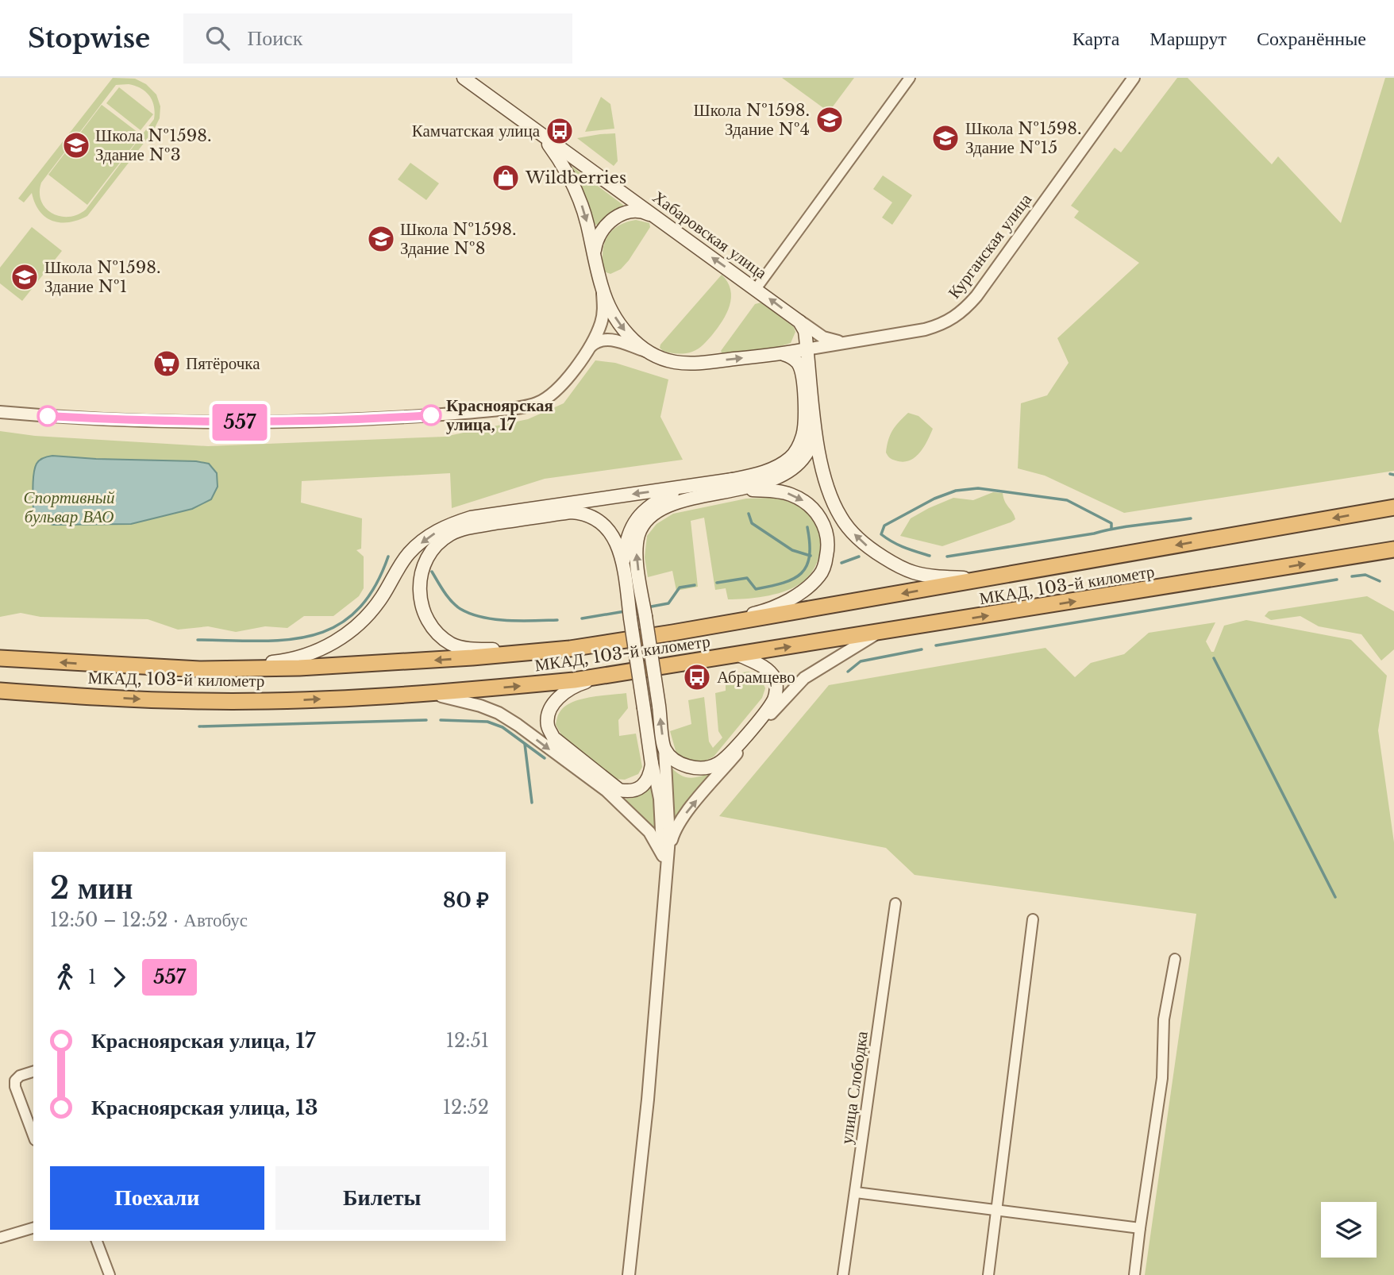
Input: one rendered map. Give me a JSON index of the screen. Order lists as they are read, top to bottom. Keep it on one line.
{"streets":{"highway":["МКАД, 103-й километр"],"main road":["Хабаровская улица","Курганская улица"],"street":["улица Слободка"]},"crossings":[["Хабаровская улица","Курганская улица"]],"parks":["Спортивный бульвар ВАО"],"places":{"school or university":["Школа №1598. Здание №4","Школа №1598. Здание №15","Школа №1598. Здание №3","Школа №1598. Здание №8","Школа №1598. Здание №1"],"bus stop":["Камчатская улица","Абрамцево"],"shop":["Wildberries"],"supermarket":["Пятёрочка"],"other":["Красноярская улица, 17"]},"lines":["bus line 557"],"page":{"header":"Stopwise","search":"Поиск","nav":["Карта","Маршрут","Сохранённые"],"on_map":"557","heading":["2 мин","12:50 – 12:52 · Автобус","80 ₽"],"legs":["1","557"],"list":[{"name":"Красноярская улица, 17","value":"12:51"},{"name":"Красноярская улица, 13","value":"12:52"}],"buttons":["Поехали","Билеты"]}}
